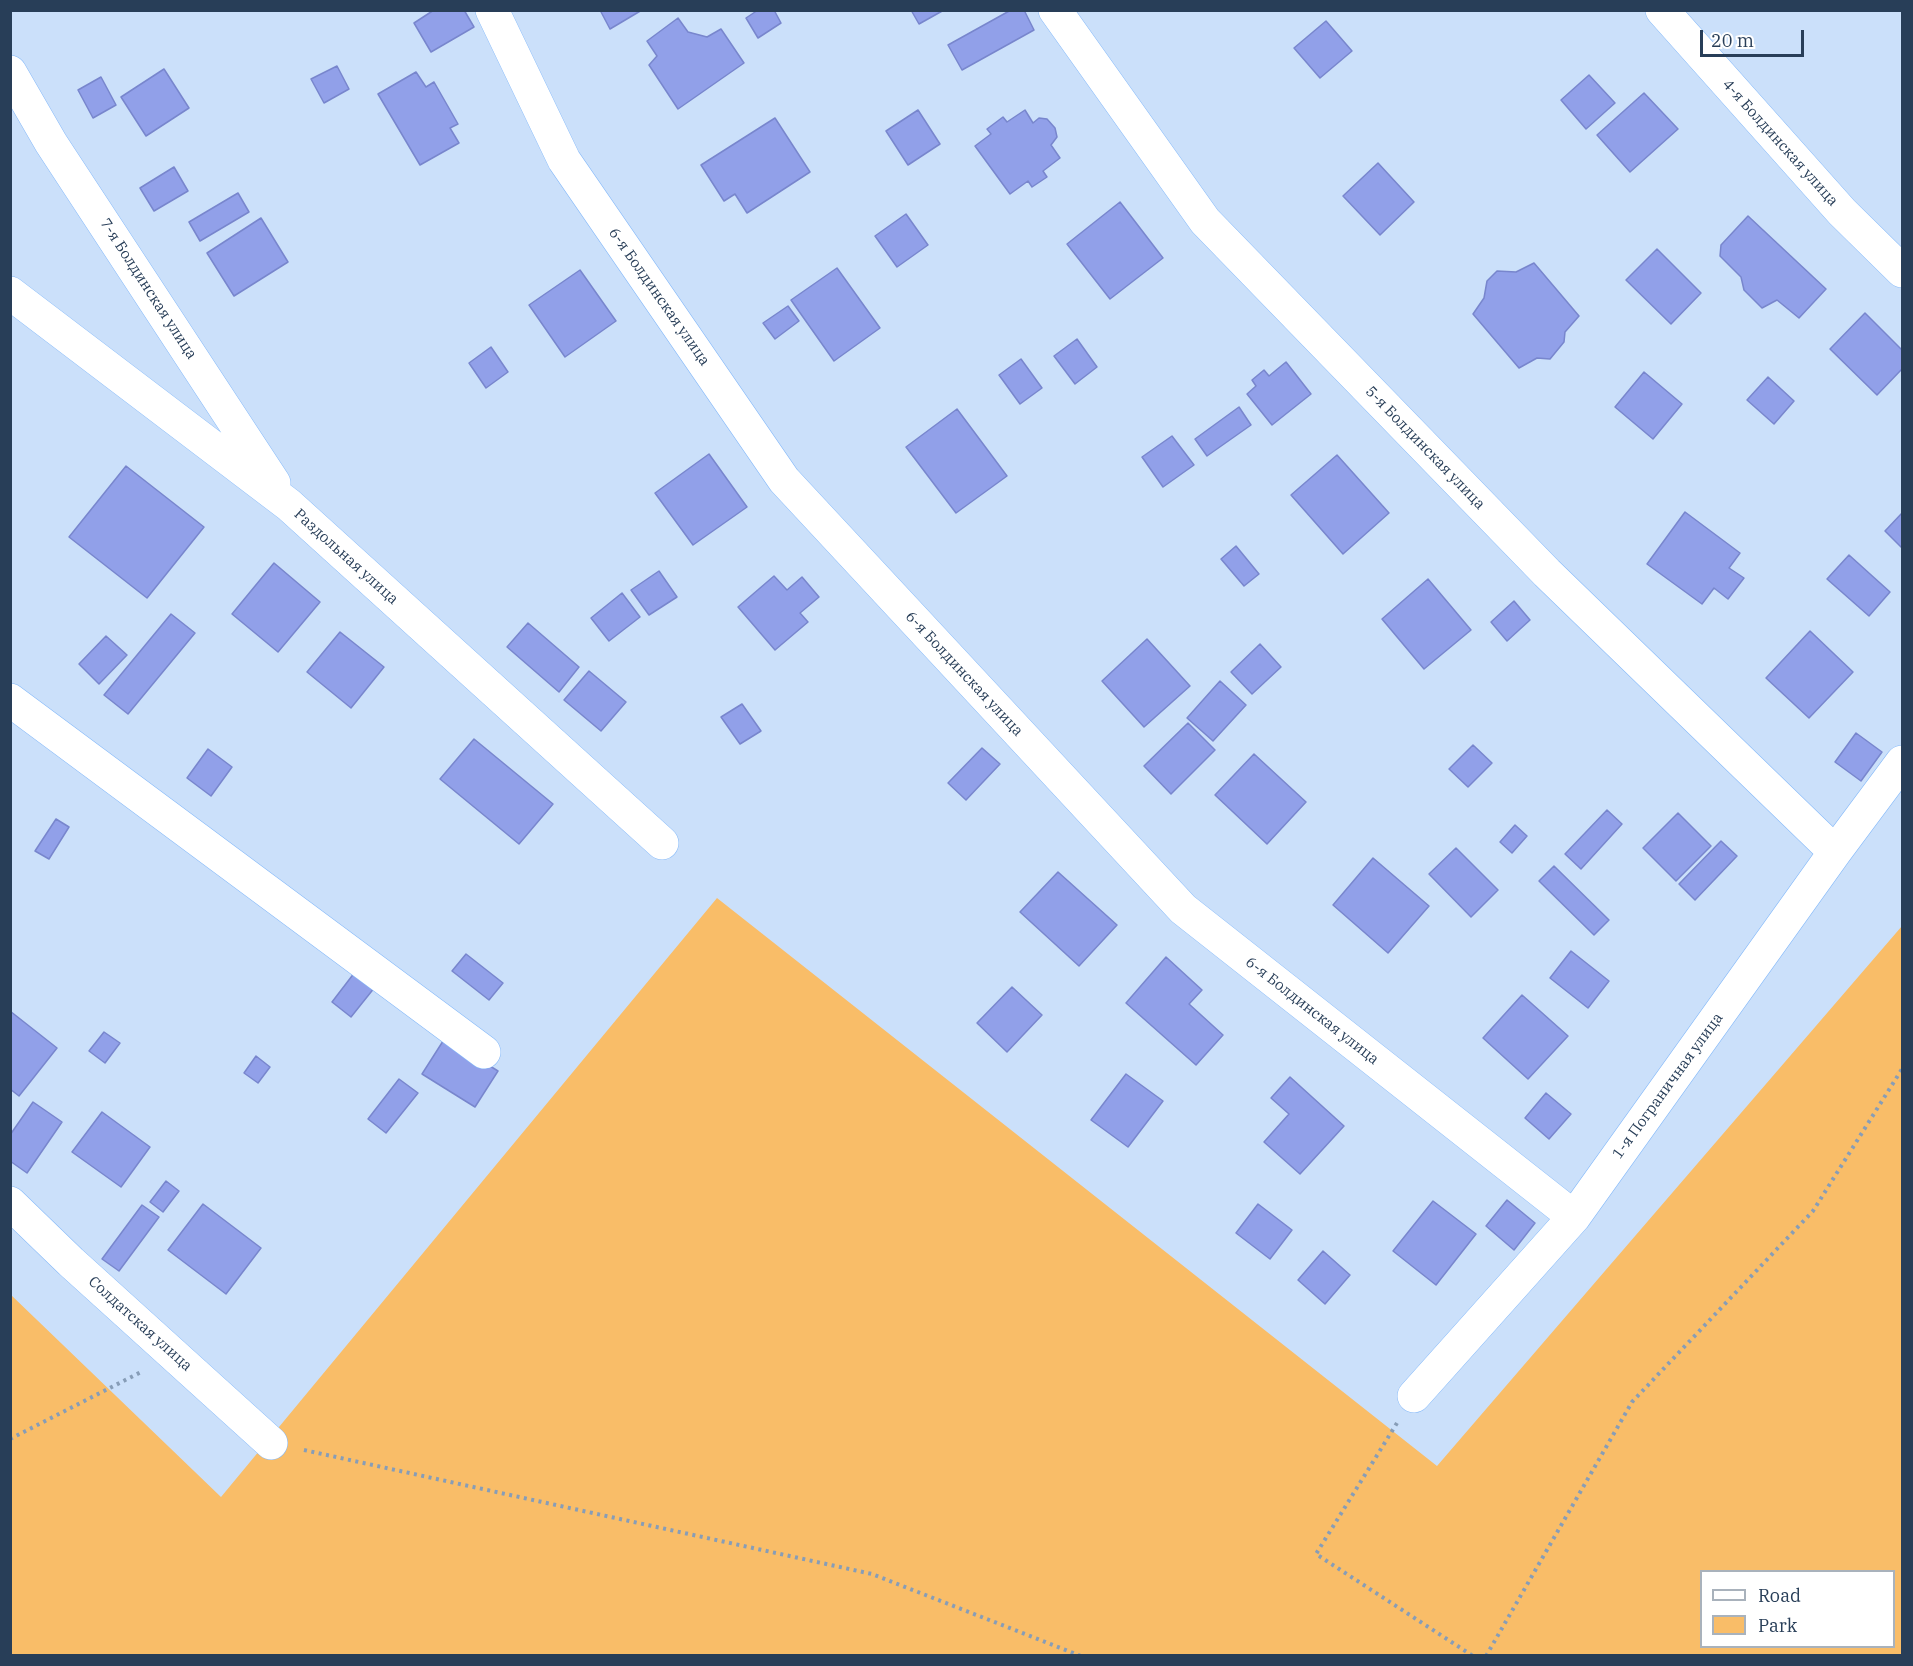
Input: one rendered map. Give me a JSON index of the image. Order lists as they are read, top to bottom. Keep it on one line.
{"streets":{"street":["4-я Болдинская улица","7-я Болдинская улица","6-я Болдинская улица","5-я Болдинская улица","Раздольная улица","1-я Пограничная улица","Солдатская улица"]},"crossings":[["7-я Болдинская улица","Раздольная улица"],["6-я Болдинская улица","1-я Пограничная улица"],["5-я Болдинская улица","1-я Пограничная улица"]],"legend":["Road","Park"],"scale_bar":"20 m"}
